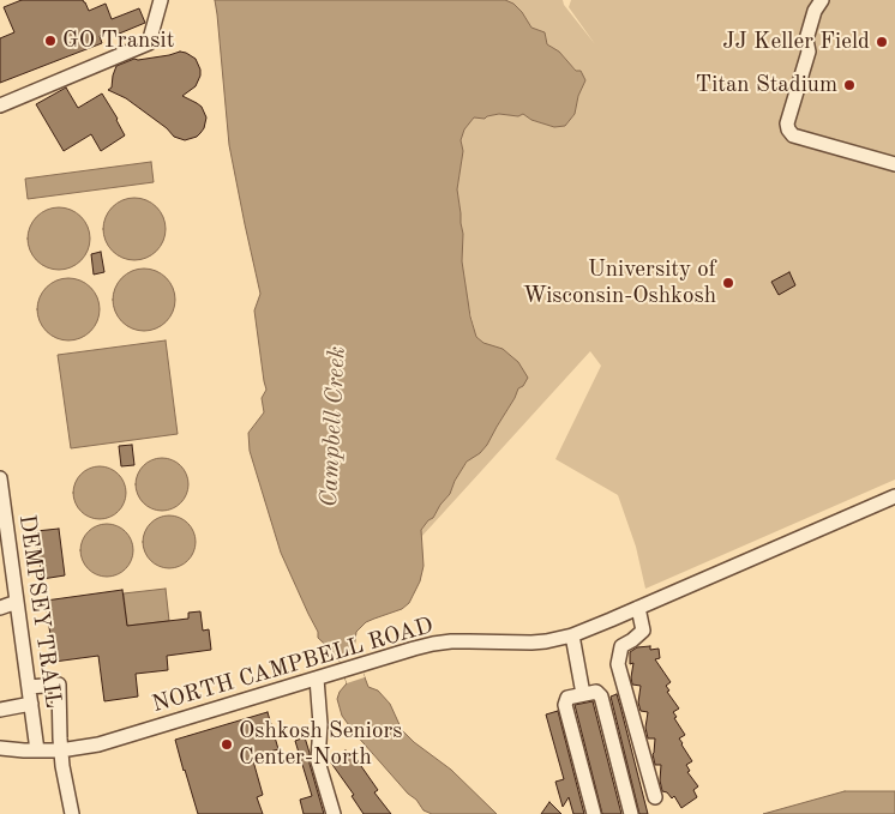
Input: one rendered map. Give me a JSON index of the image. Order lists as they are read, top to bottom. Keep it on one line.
{"streets":{"street":["DEMPSEY TRAIL","NORTH CAMPBELL ROAD"]},"crossings":[["DEMPSEY TRAIL","NORTH CAMPBELL ROAD"]],"water":["Campbell Creek"],"places":["GO Transit","JJ Keller Field","Titan Stadium","University of Wisconsin-Oshkosh","Oshkosh Seniors Center-North"]}
